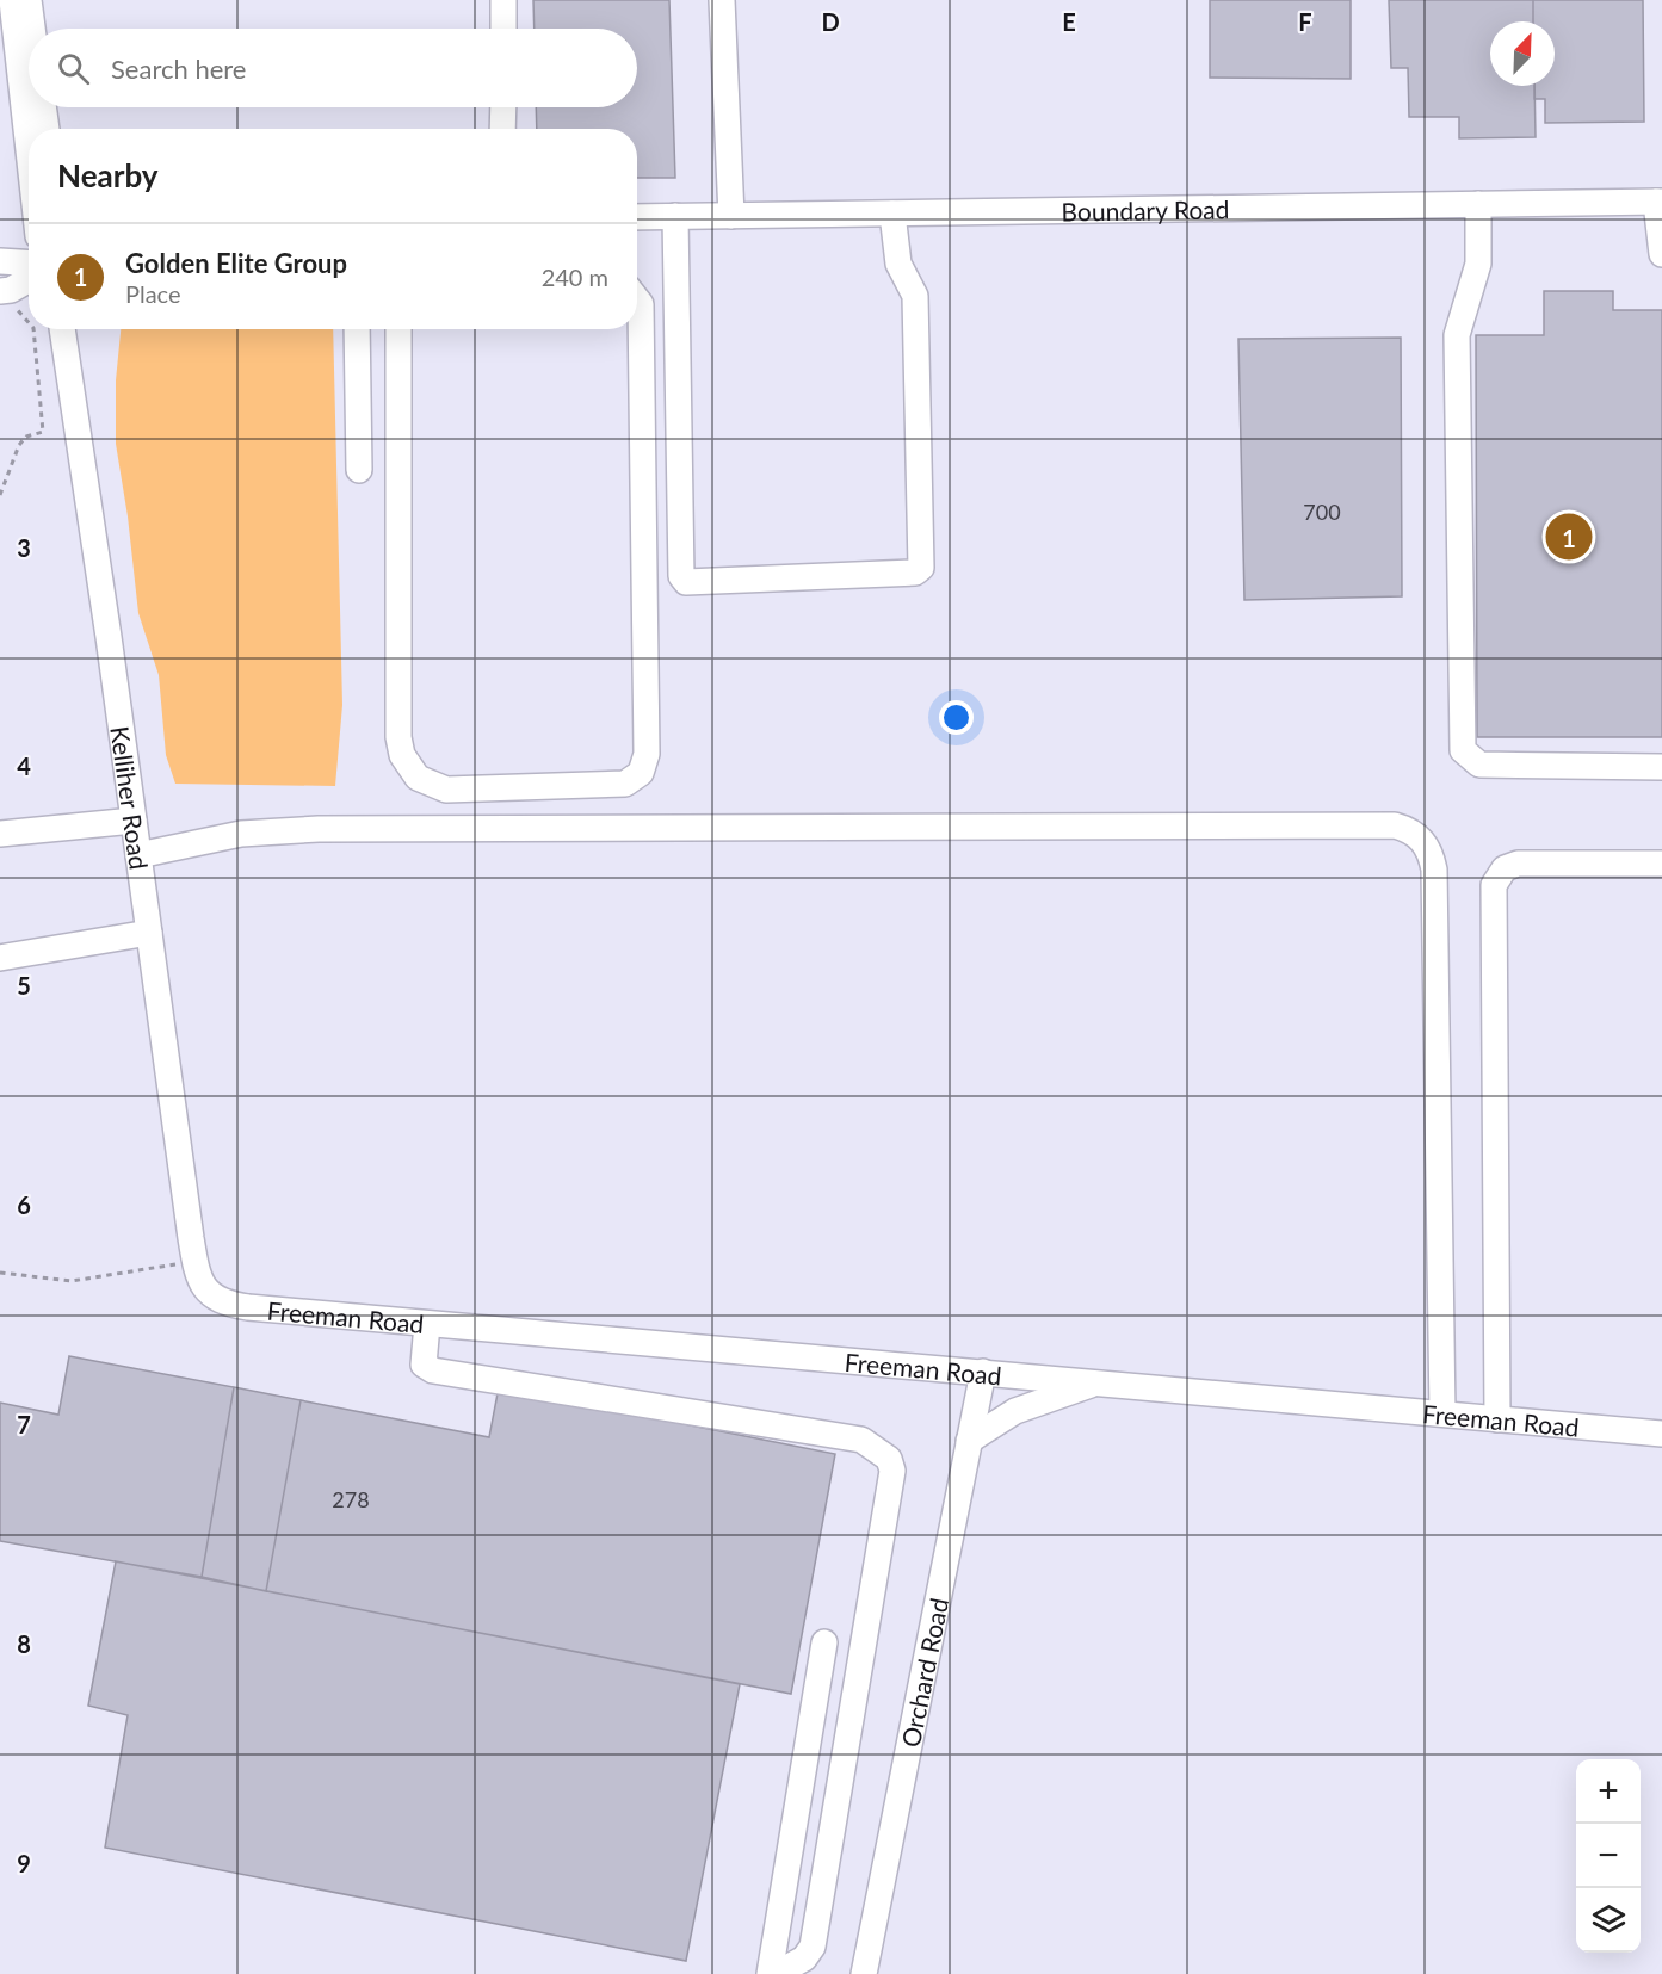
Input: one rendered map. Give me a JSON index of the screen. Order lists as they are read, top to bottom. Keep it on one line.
{"streets":{"street":["Boundary Road","Kelliher Road","Freeman Road","Orchard Road"]},"crossings":[["Kelliher Road","Freeman Road"],["Freeman Road","Orchard Road"]],"house_numbers":["700","278"],"north":"top right","page":{"search":"Search here","heading":"Nearby","list":[{"mark":"1","name":"Golden Elite Group","note":"Place","value":"240 m"}],"pins":"1","map_buttons":["+","−"]},"grid":{"columns":["D","E","F"],"rows":["3","4","5","6","7","8","9"]}}
